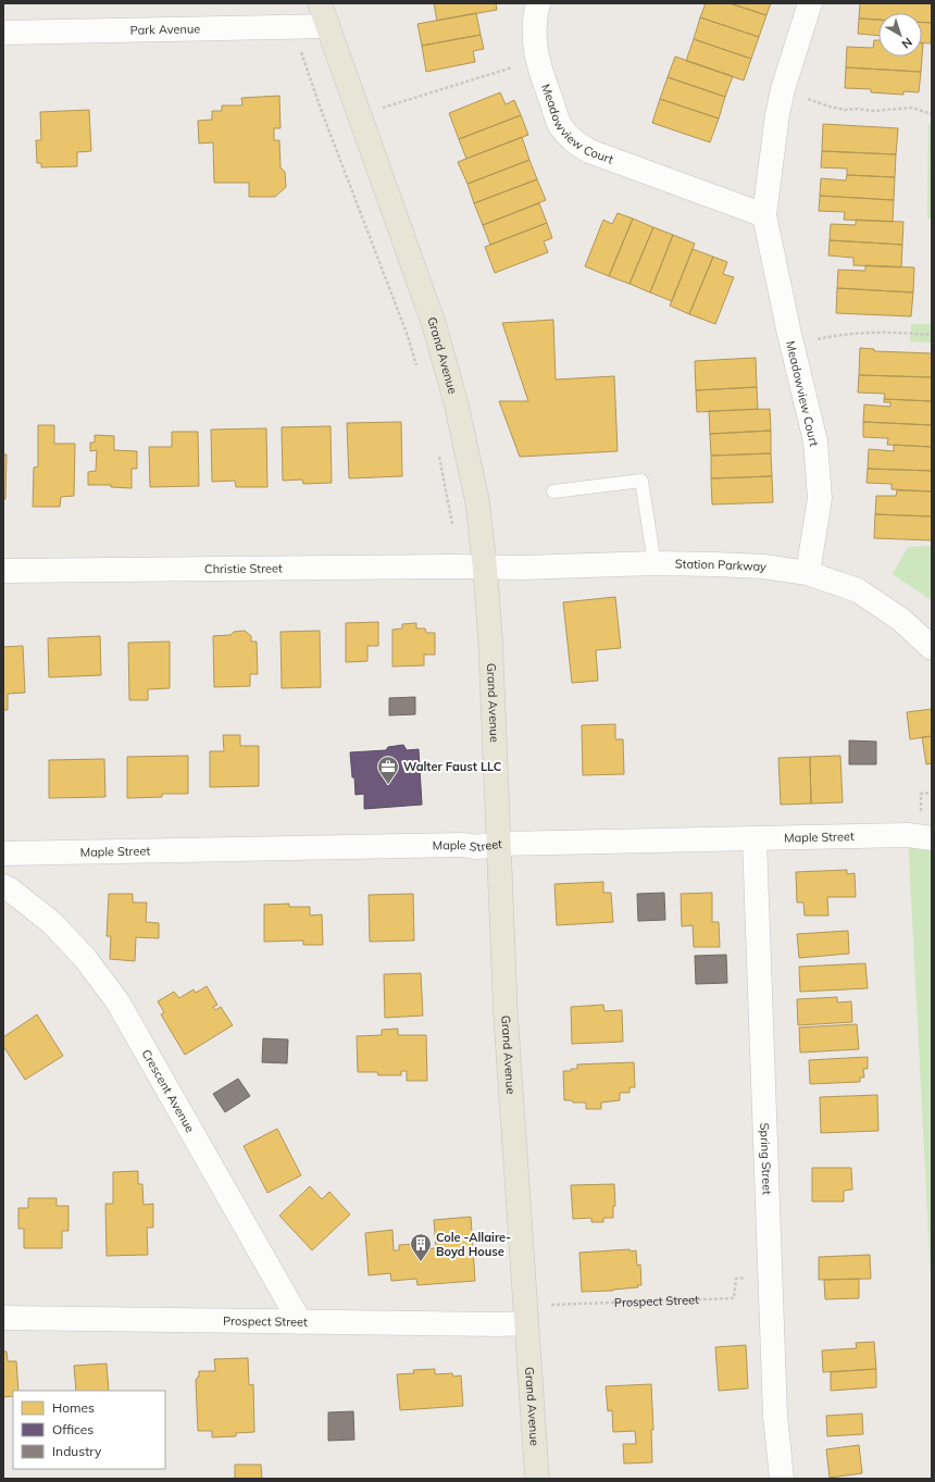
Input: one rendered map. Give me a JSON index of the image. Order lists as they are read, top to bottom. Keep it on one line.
{"streets":{"main road":["Grand Avenue"],"street":["Park Avenue","Meadowview Court","Station Parkway","Christie Street","Maple Street","Crescent Avenue","Spring Street","Prospect Street"]},"crossings":[["Park Avenue","Grand Avenue"],["Meadowview Court","Station Parkway"],["Grand Avenue","Station Parkway"],["Grand Avenue","Christie Street"],["Grand Avenue","Maple Street"],["Grand Avenue","Prospect Street"],["Station Parkway","Christie Street"],["Maple Street","Spring Street"],["Crescent Avenue","Prospect Street"],["Spring Street","Prospect Street"]],"places":{"office":["Walter Faust LLC"],"building":["Cole -Allaire- Boyd House"]},"legend":["Homes","Offices","Industry"],"north":"bottom right"}
